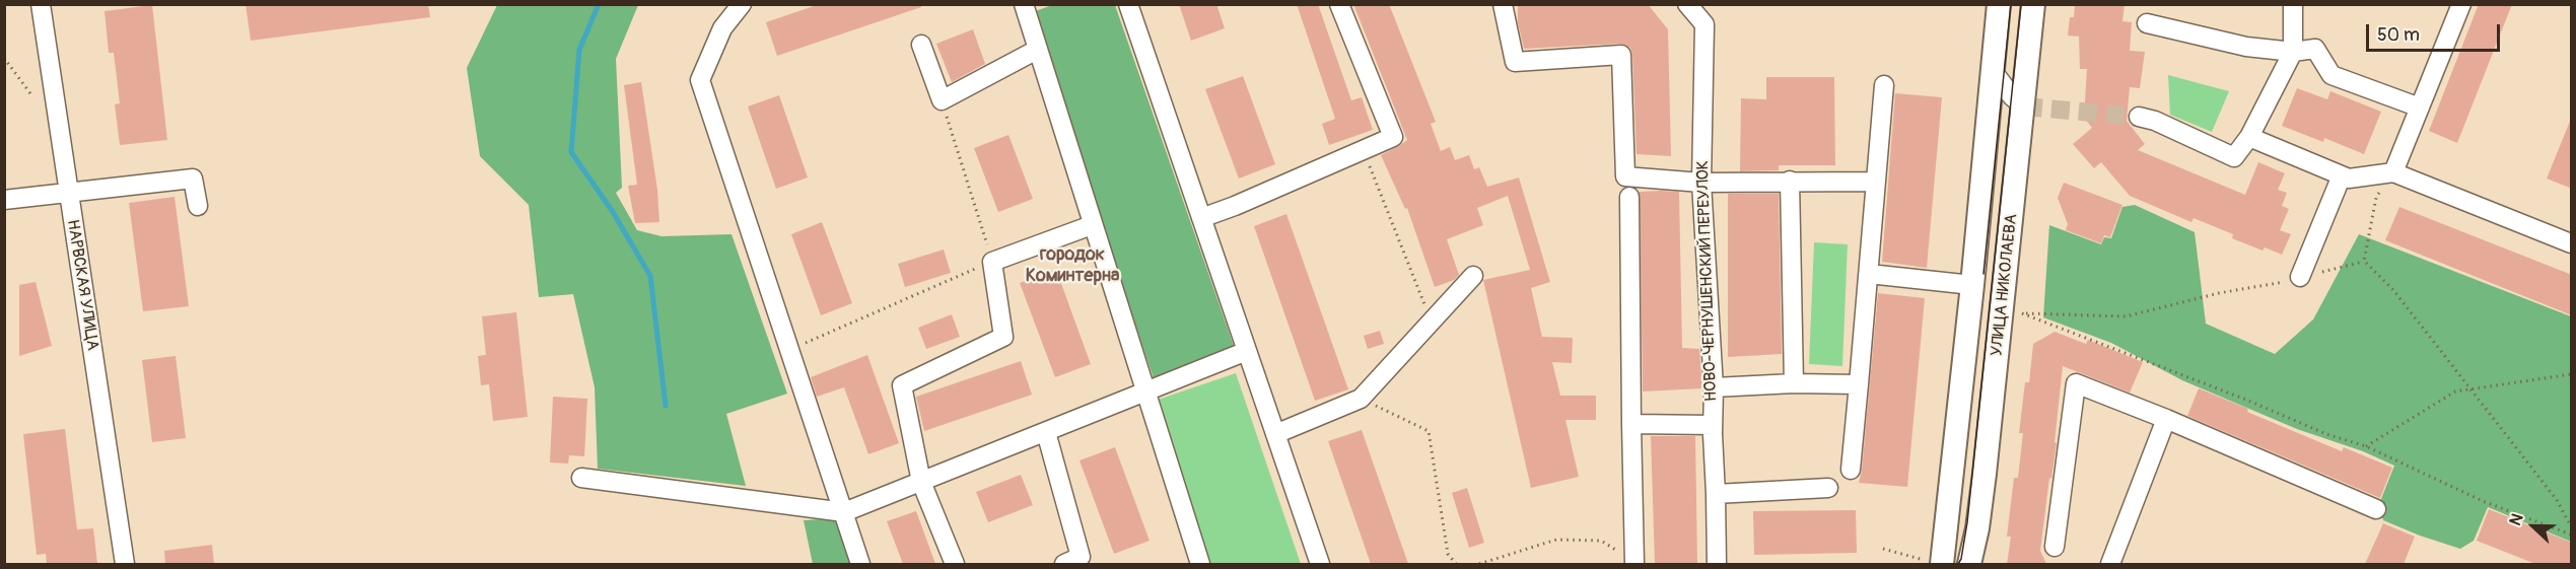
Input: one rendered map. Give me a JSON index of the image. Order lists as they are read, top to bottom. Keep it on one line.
{"streets":{"main road":["УЛИЦА НИКОЛАЕВА"],"street":["НОВО-ЧЕРНУШЕНСКИЙ ПЕРЕУЛОК","НАРВСКАЯ УЛИЦА"]},"districts":["городок Коминтерна"],"scale_bar":"50 m","north":"left"}
